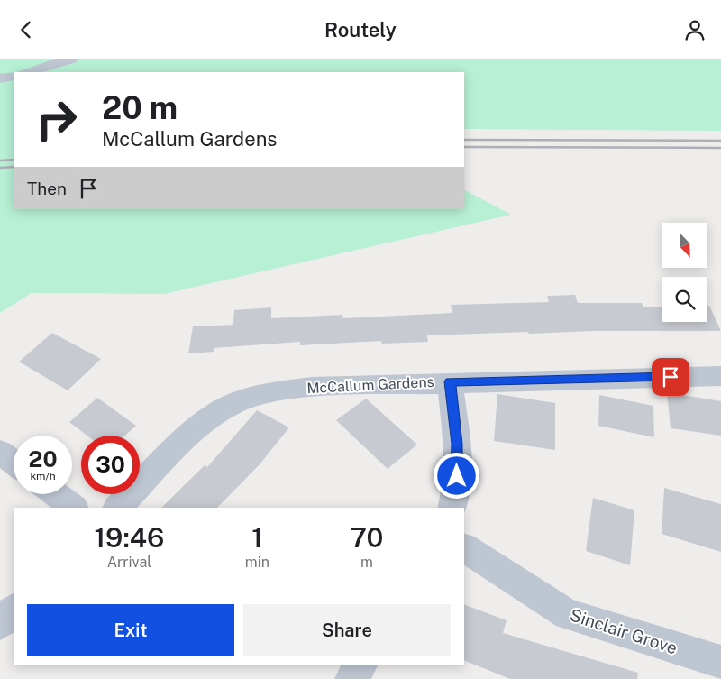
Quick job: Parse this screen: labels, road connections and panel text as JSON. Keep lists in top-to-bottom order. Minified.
{"streets":{"street":["McCallum Gardens","Sinclair Grove"]},"north":"bottom right","page":{"header":"Routely","turn":["20 m","McCallum Gardens"],"then":"Then","speed":"20 km/h","limit":"30","eta":["19:46","Arrival","1","min","70","m"],"buttons":["Exit","Share"]}}
